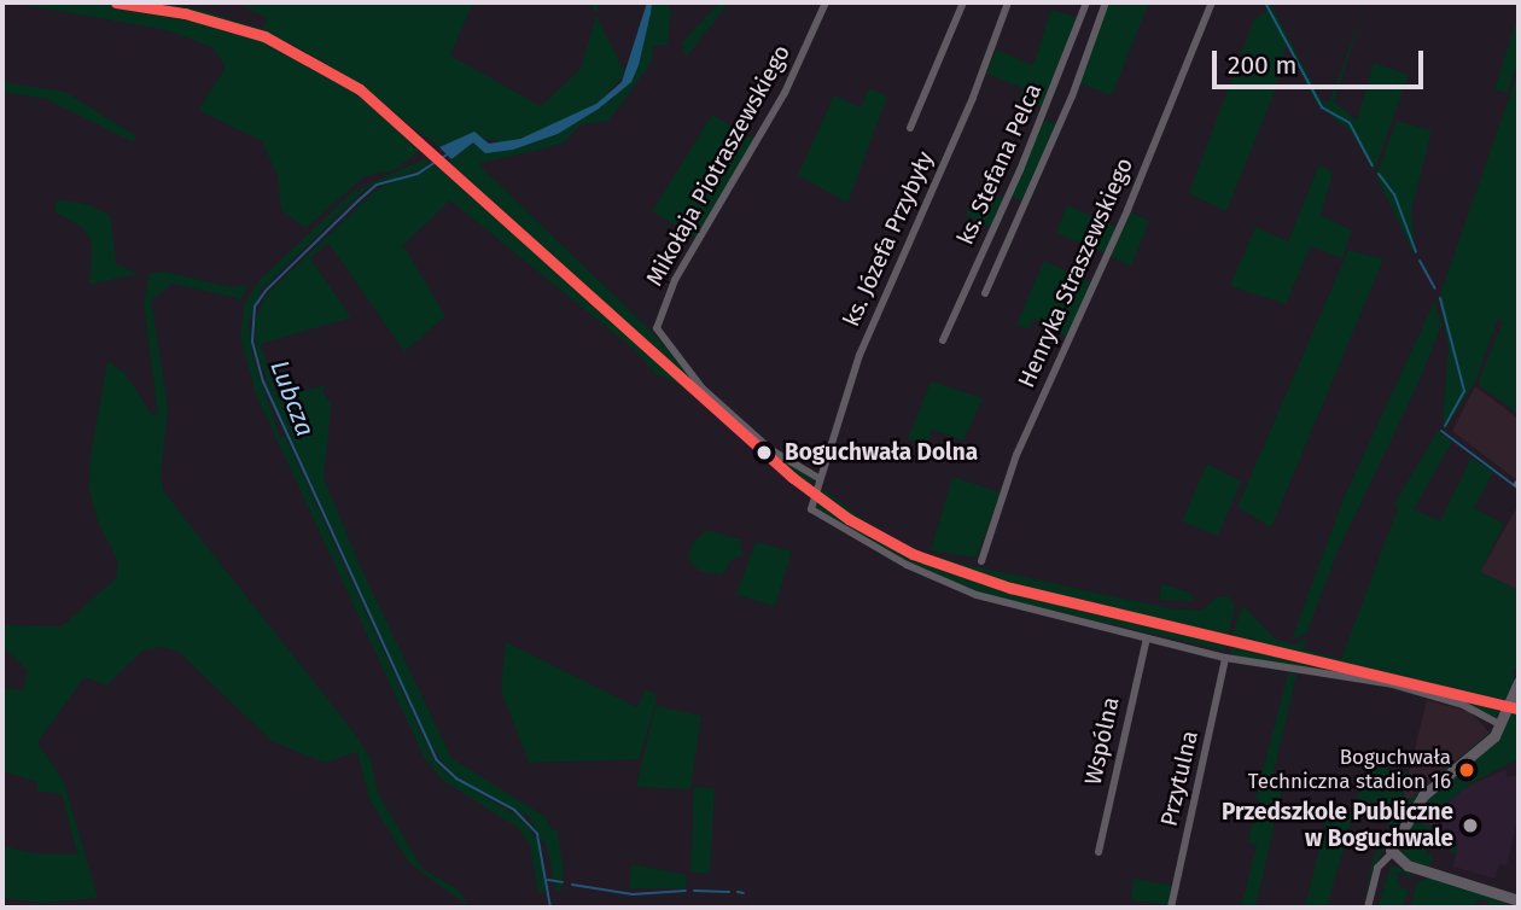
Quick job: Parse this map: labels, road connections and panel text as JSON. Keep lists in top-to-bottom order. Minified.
{"streets":{"street":["ks. Stefana Pelca","Mikołaja Piotraszewskiego","ks. Józefa Przybyły","Henryka Straszewskiego","Wspólna","Przytulna"]},"crossings":[["Mikołaja Piotraszewskiego","ks. Józefa Przybyły"],["ks. Józefa Przybyły","Wspólna"]],"water":["Lubcza"],"places":["Boguchwała Dolna","Boguchwała Techniczna stadion 16","Przedszkole Publiczne w Boguchwale"],"scale_bar":"200 m"}
